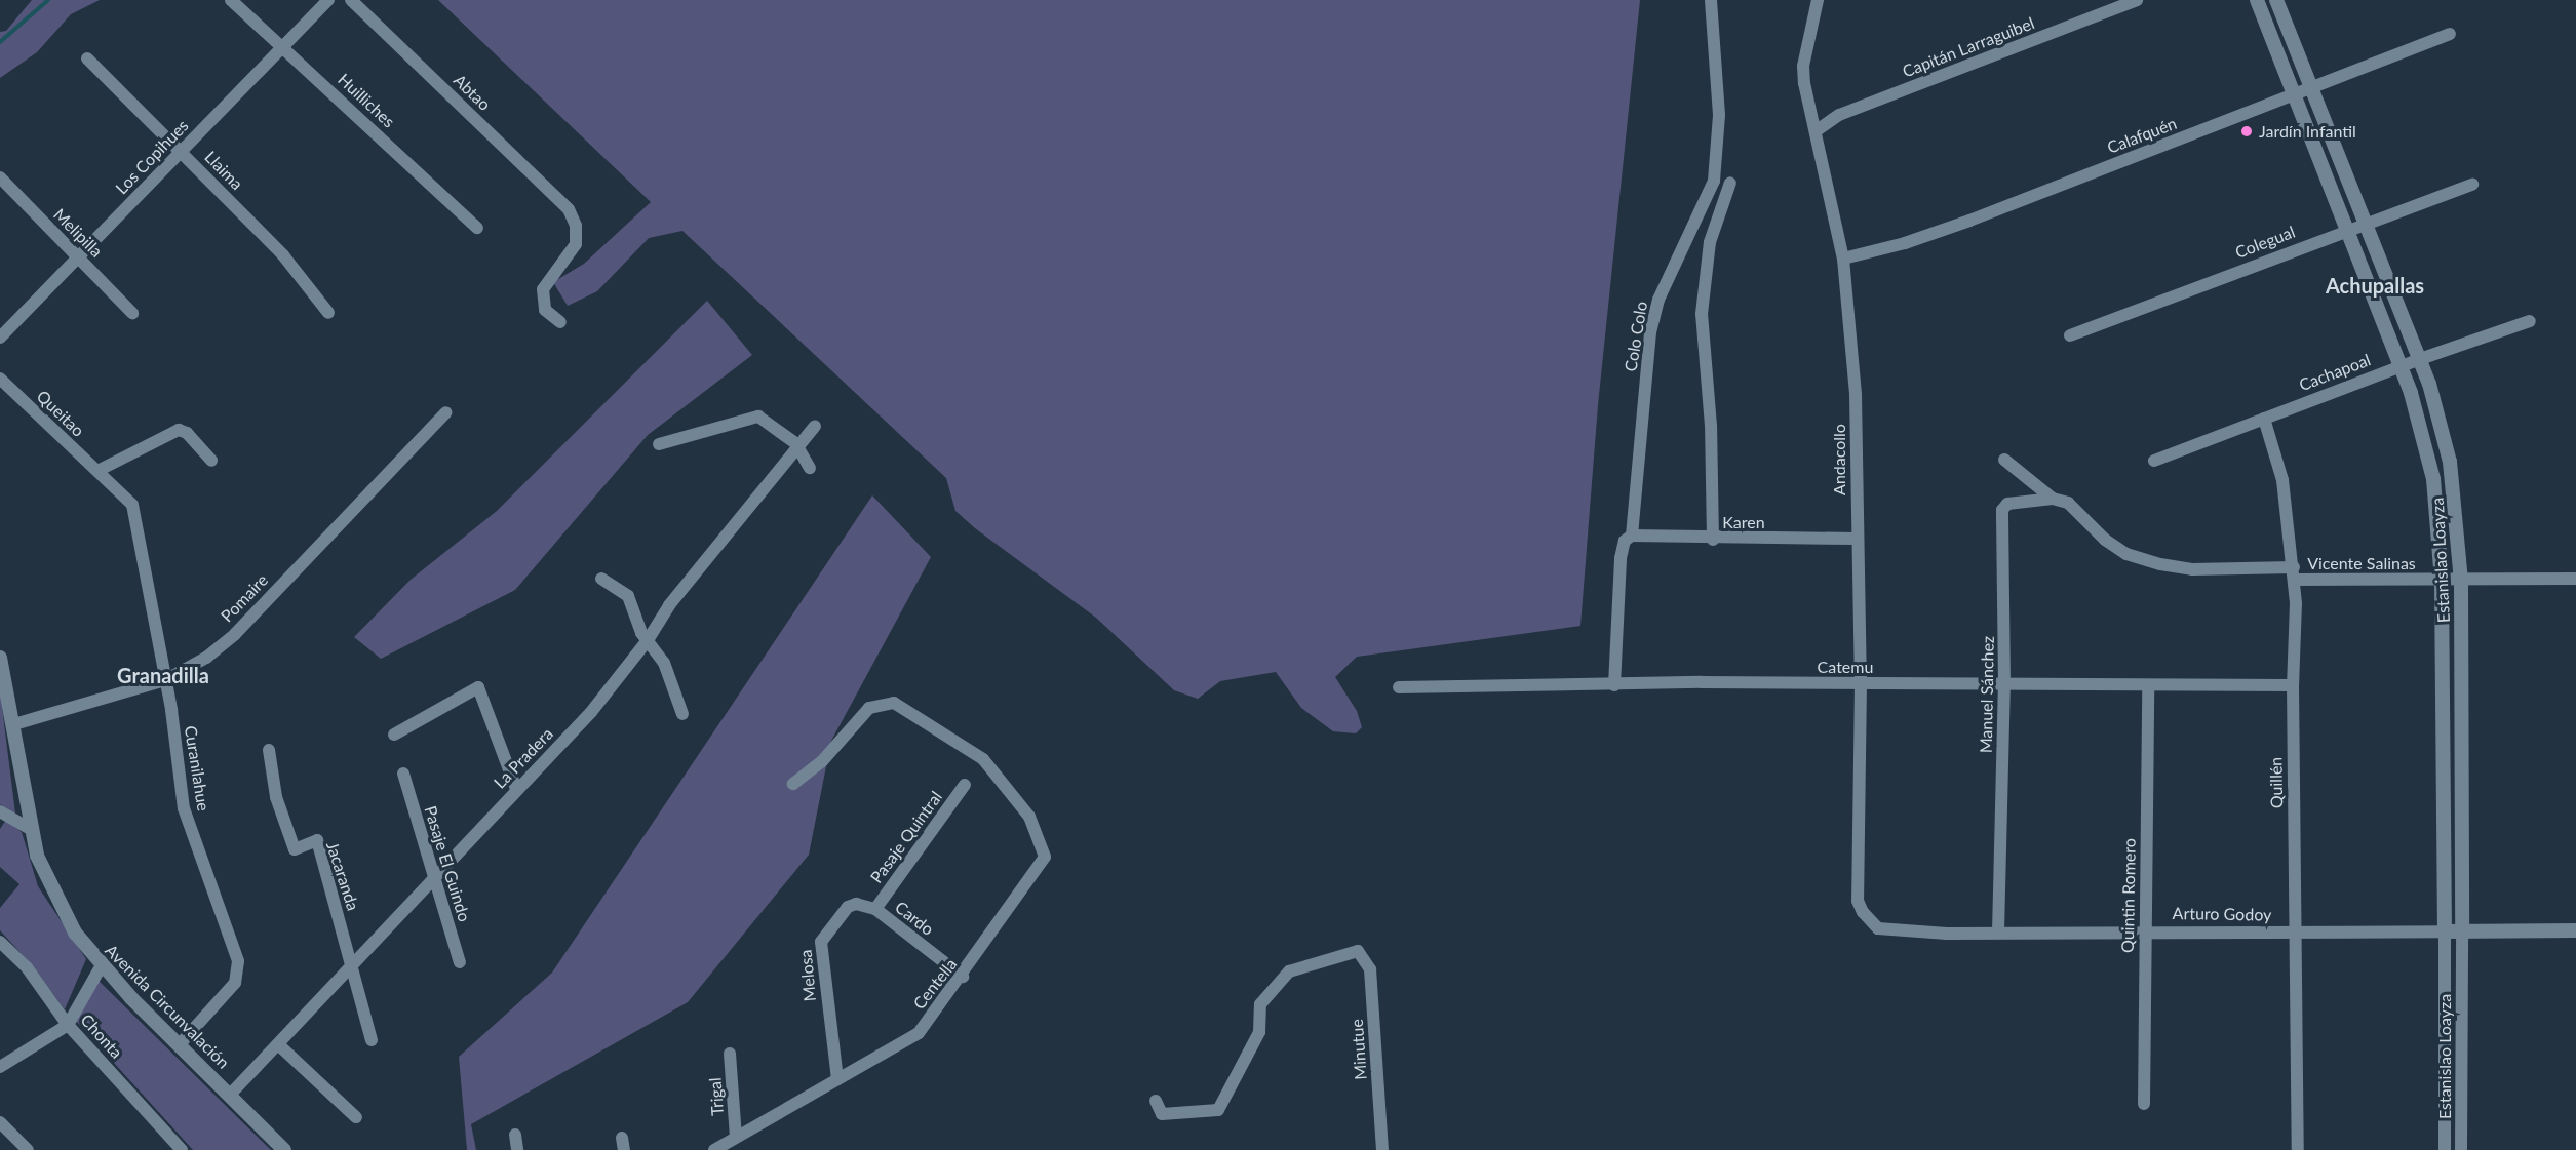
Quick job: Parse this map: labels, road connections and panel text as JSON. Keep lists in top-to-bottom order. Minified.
{"streets":{"street":["Capitán Larraguibel","Abtao","Huilliches","Calafquén","Los Copihues","Llaima","Melipilla","Colegual","Colo Colo","Cachapoal","Queitao","Andacollo","Karen","Estanislao Loayza","Vicente Salinas","Pomaire","Catemu","Manuel Sánchez","La Pradera","Curanilahue","Quillén","Pasaje Quintral","Pasaje El Guindo","Jacaranda","Quintin Romero","Arturo Godoy","Cardo","Melosa","Centella","Avenida Circunvalación","Chonta","Minutue","Trigal"]},"crossings":[["Capitán Larraguibel","Andacollo"],["Huilliches","Los Copihues"],["Calafquén","Andacollo"],["Calafquén","Estanislao Loayza"],["Los Copihues","Llaima"],["Los Copihues","Melipilla"],["Colegual","Estanislao Loayza"],["Colo Colo","Karen"],["Colo Colo","Catemu"],["Cachapoal","Estanislao Loayza"],["Cachapoal","Quillén"],["Queitao","Curanilahue"],["Andacollo","Karen"],["Andacollo","Catemu"],["Andacollo","Arturo Godoy"],["Estanislao Loayza","Vicente Salinas"],["Estanislao Loayza","Arturo Godoy"],["Vicente Salinas","Manuel Sánchez"],["Vicente Salinas","Quillén"],["Pomaire","Curanilahue"],["Pomaire","Avenida Circunvalación"],["Catemu","Manuel Sánchez"],["Catemu","Quillén"],["Catemu","Quintin Romero"],["Manuel Sánchez","Arturo Godoy"],["La Pradera","Pasaje El Guindo"],["La Pradera","Jacaranda"],["La Pradera","Avenida Circunvalación"],["Curanilahue","Avenida Circunvalación"],["Quillén","Arturo Godoy"],["Pasaje Quintral","Cardo"],["Pasaje Quintral","Melosa"],["Quintin Romero","Arturo Godoy"],["Cardo","Melosa"],["Cardo","Centella"],["Melosa","Centella"],["Centella","Trigal"]],"districts":["Achupallas","Granadilla"],"places":["Jardín Infantil"]}
